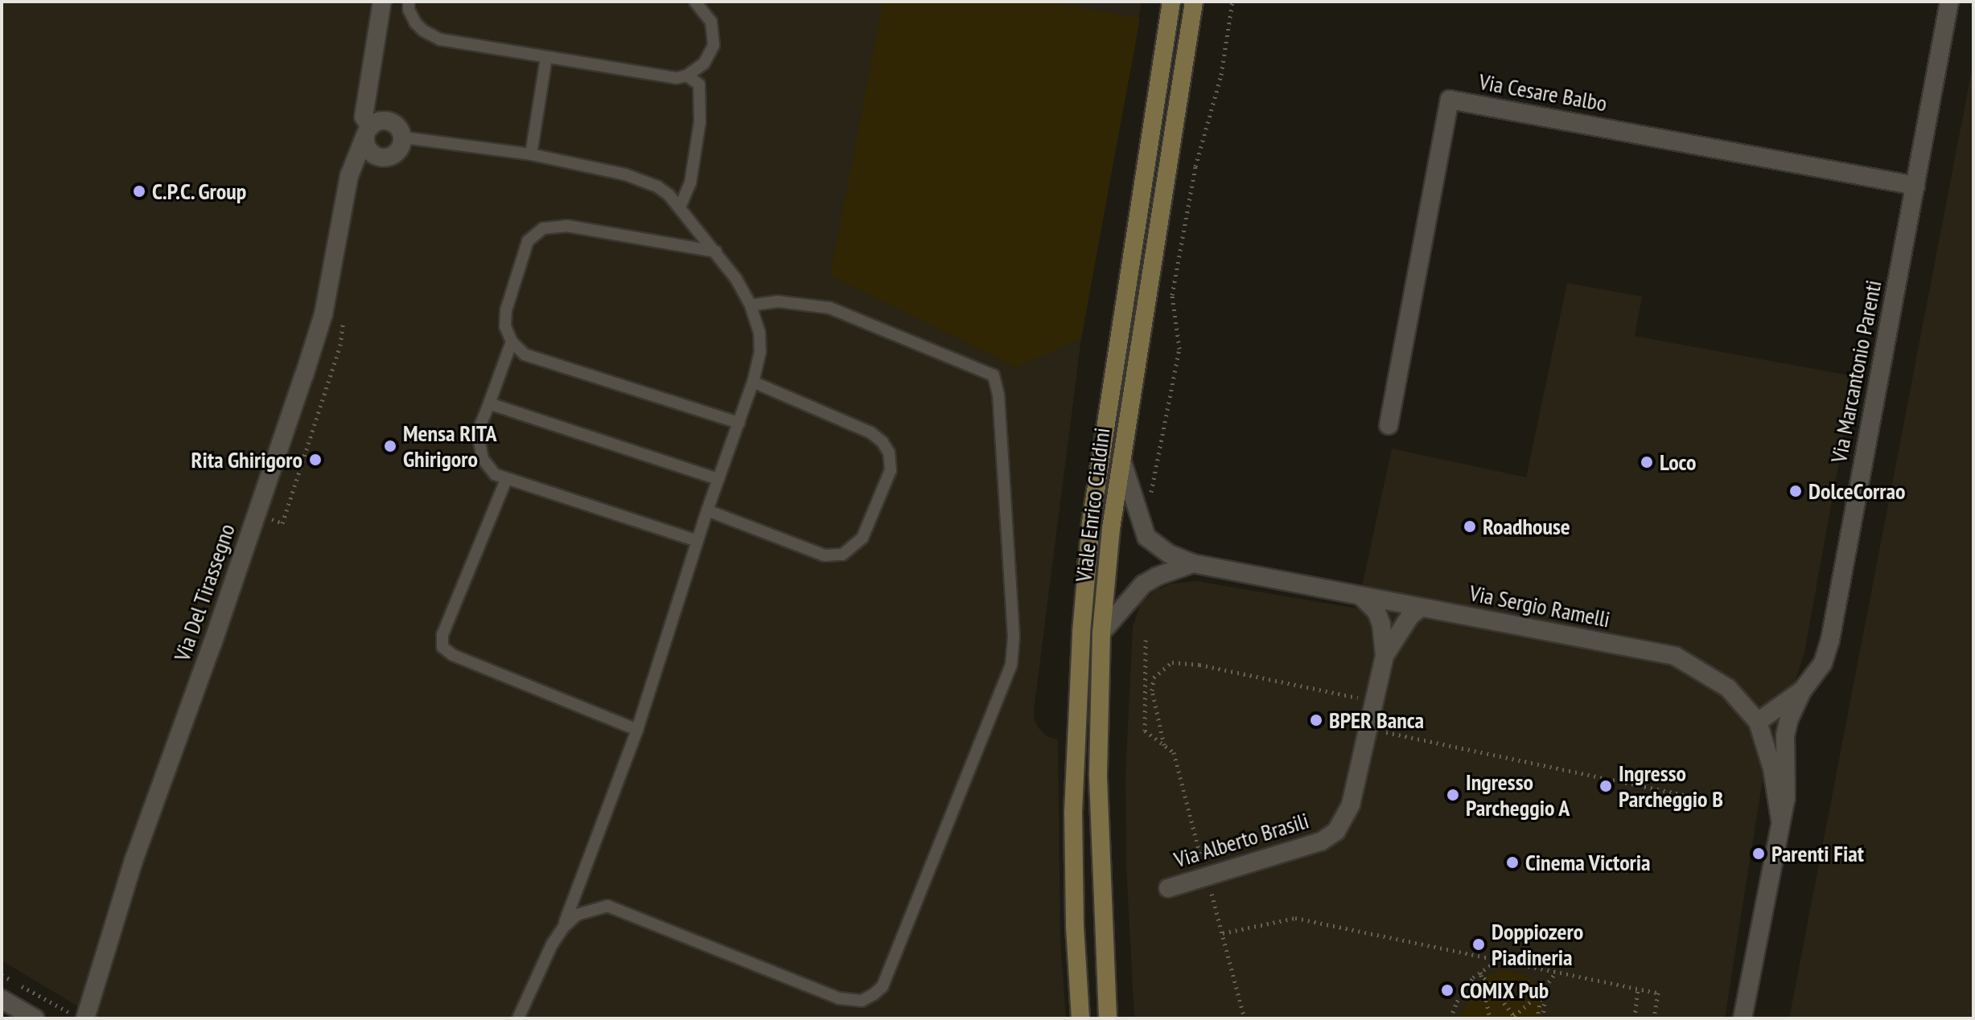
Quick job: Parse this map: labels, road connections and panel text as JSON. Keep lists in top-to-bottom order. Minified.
{"streets":{"main road":["Viale Enrico Cialdini"],"street":["Via Cesare Balbo","Via Marcantonio Parenti","Via Del Tirassegno","Via Sergio Ramelli","Via Alberto Brasili"]},"crossings":[["Via Cesare Balbo","Via Marcantonio Parenti"],["Via Marcantonio Parenti","Via Sergio Ramelli"],["Viale Enrico Cialdini","Via Sergio Ramelli"],["Via Sergio Ramelli","Via Alberto Brasili"]],"places":["C.P.C. Group","Mensa RITA Ghirigoro","Rita Ghirigoro","Loco","DolceCorrao","Roadhouse","BPER Banca","Ingresso Parcheggio B","Ingresso Parcheggio A","Parenti Fiat","Cinema Victoria","Doppiozero Piadineria","COMIX Pub"]}
